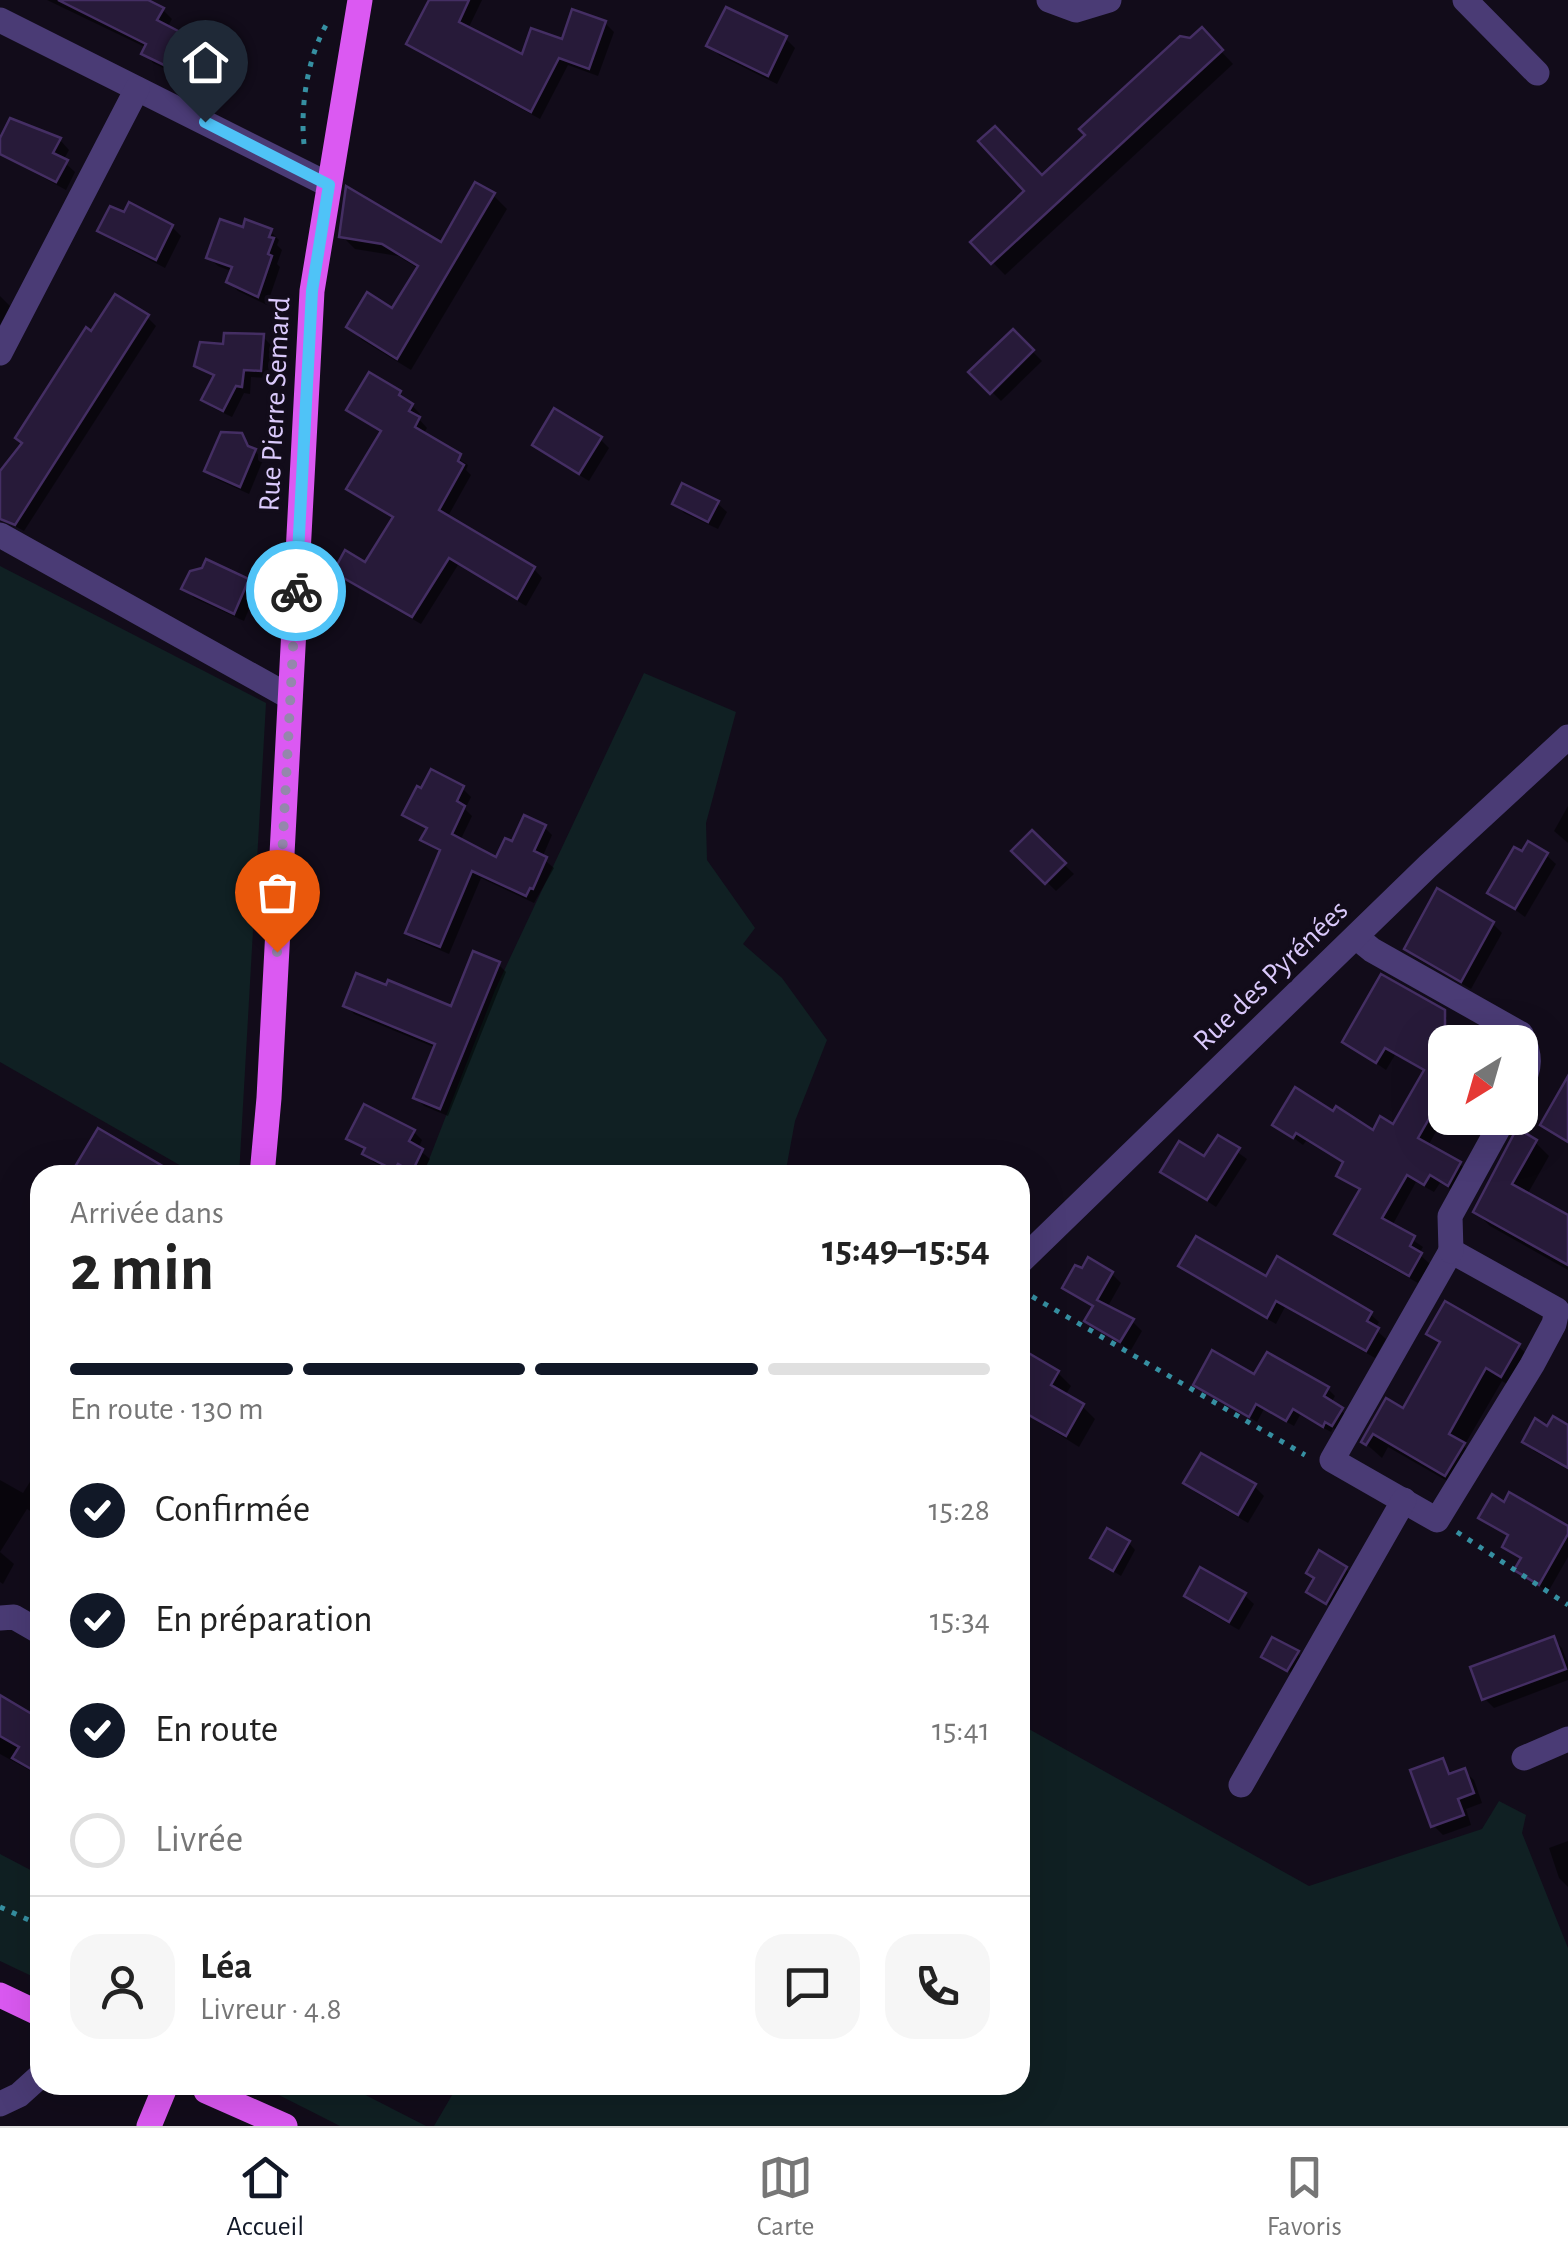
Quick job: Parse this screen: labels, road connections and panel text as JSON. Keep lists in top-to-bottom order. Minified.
{"streets":{"main road":["Rue Pierre Semard"],"street":["Rue des Pyrénées"]},"north":"bottom left","page":{"heading":["2 min","Arrivée dans","15:49–15:54"],"panel":["Léa","Livreur · 4.8"],"bar":"En route · 130 m","list":[["Confirmée","15:28"],["En préparation","15:34"],["En route","15:41"],"Livrée"],"tabs":["Accueil","Carte","Favoris"]}}
